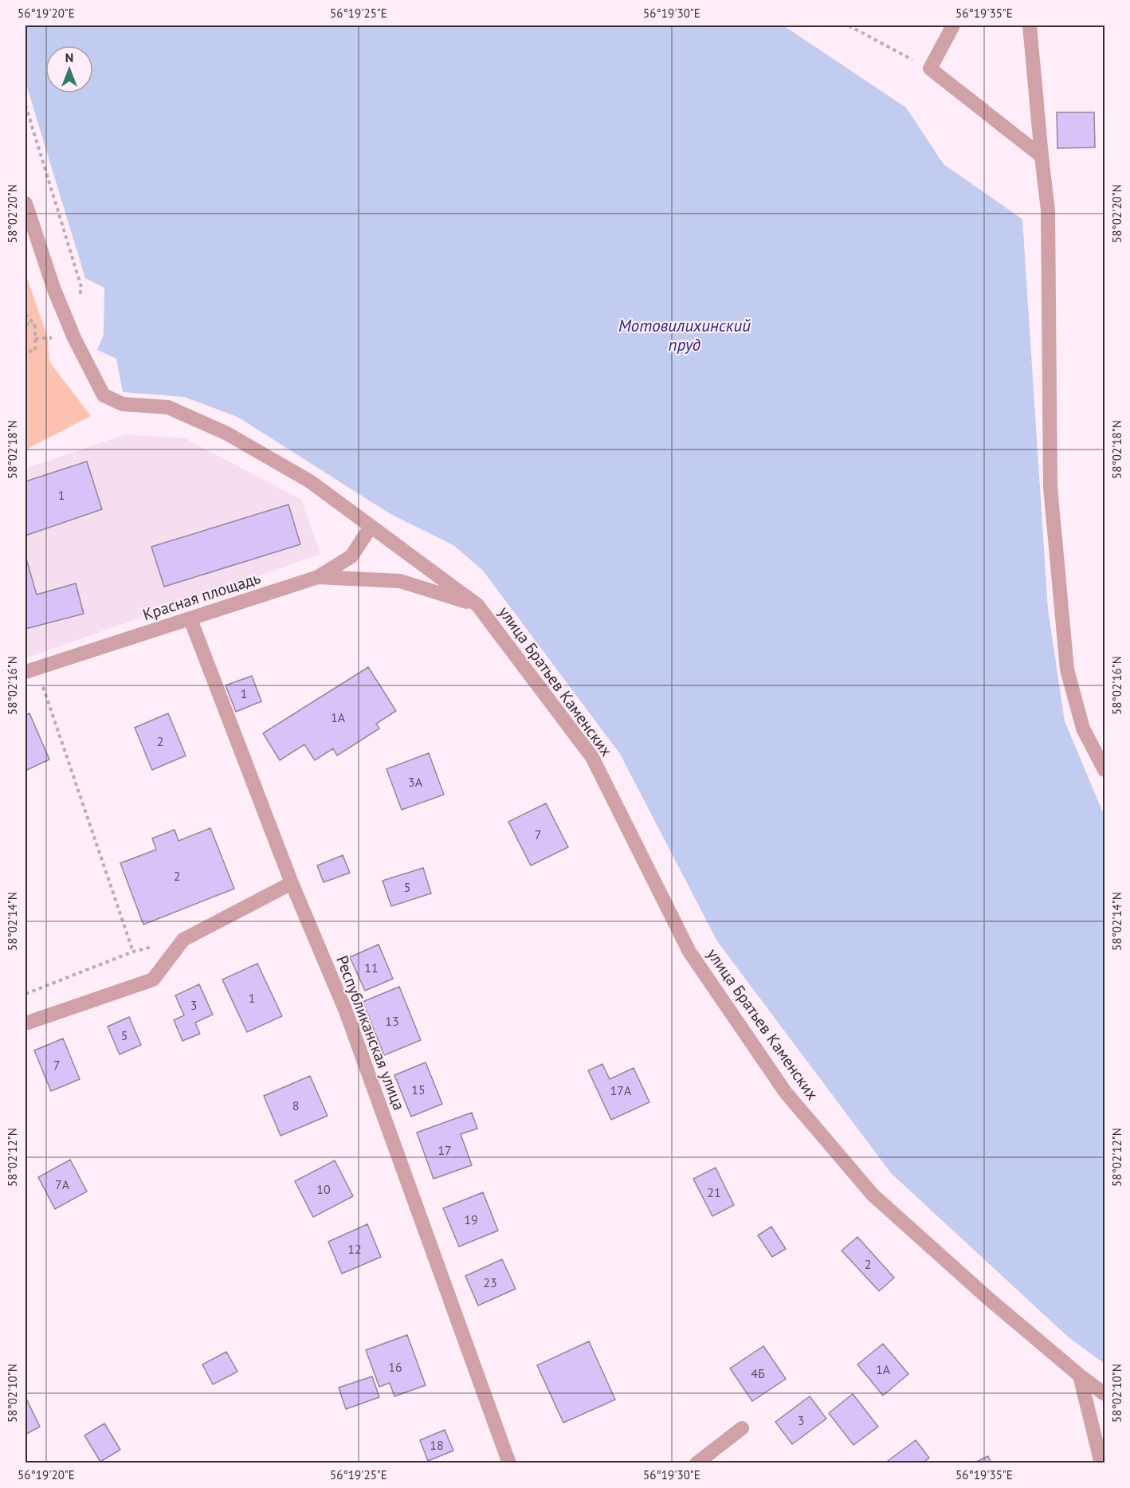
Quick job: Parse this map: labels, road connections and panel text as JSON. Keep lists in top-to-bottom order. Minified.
{"streets":{"street":["Красная площадь","улица Братьев Каменских","Республиканская улица"]},"crossings":[["Красная площадь","улица Братьев Каменских"],["Красная площадь","Республиканская улица"]],"water":["Мотовилихинский пруд"],"house_numbers":["1","1","1А","2","3А","7","2","5","11","1","3","13","5","7","15","17А","8","17","7А","10","21","19","12","2","23","16","1А","4Б","3","18"],"north":"top","coordinates":["56°19'20\"E","56°19'25\"E","56°19'30\"E","56°19'35\"E","58°02'20\"N","58°02'18\"N","58°02'16\"N","58°02'14\"N","58°02'12\"N","58°02'10\"N"]}
